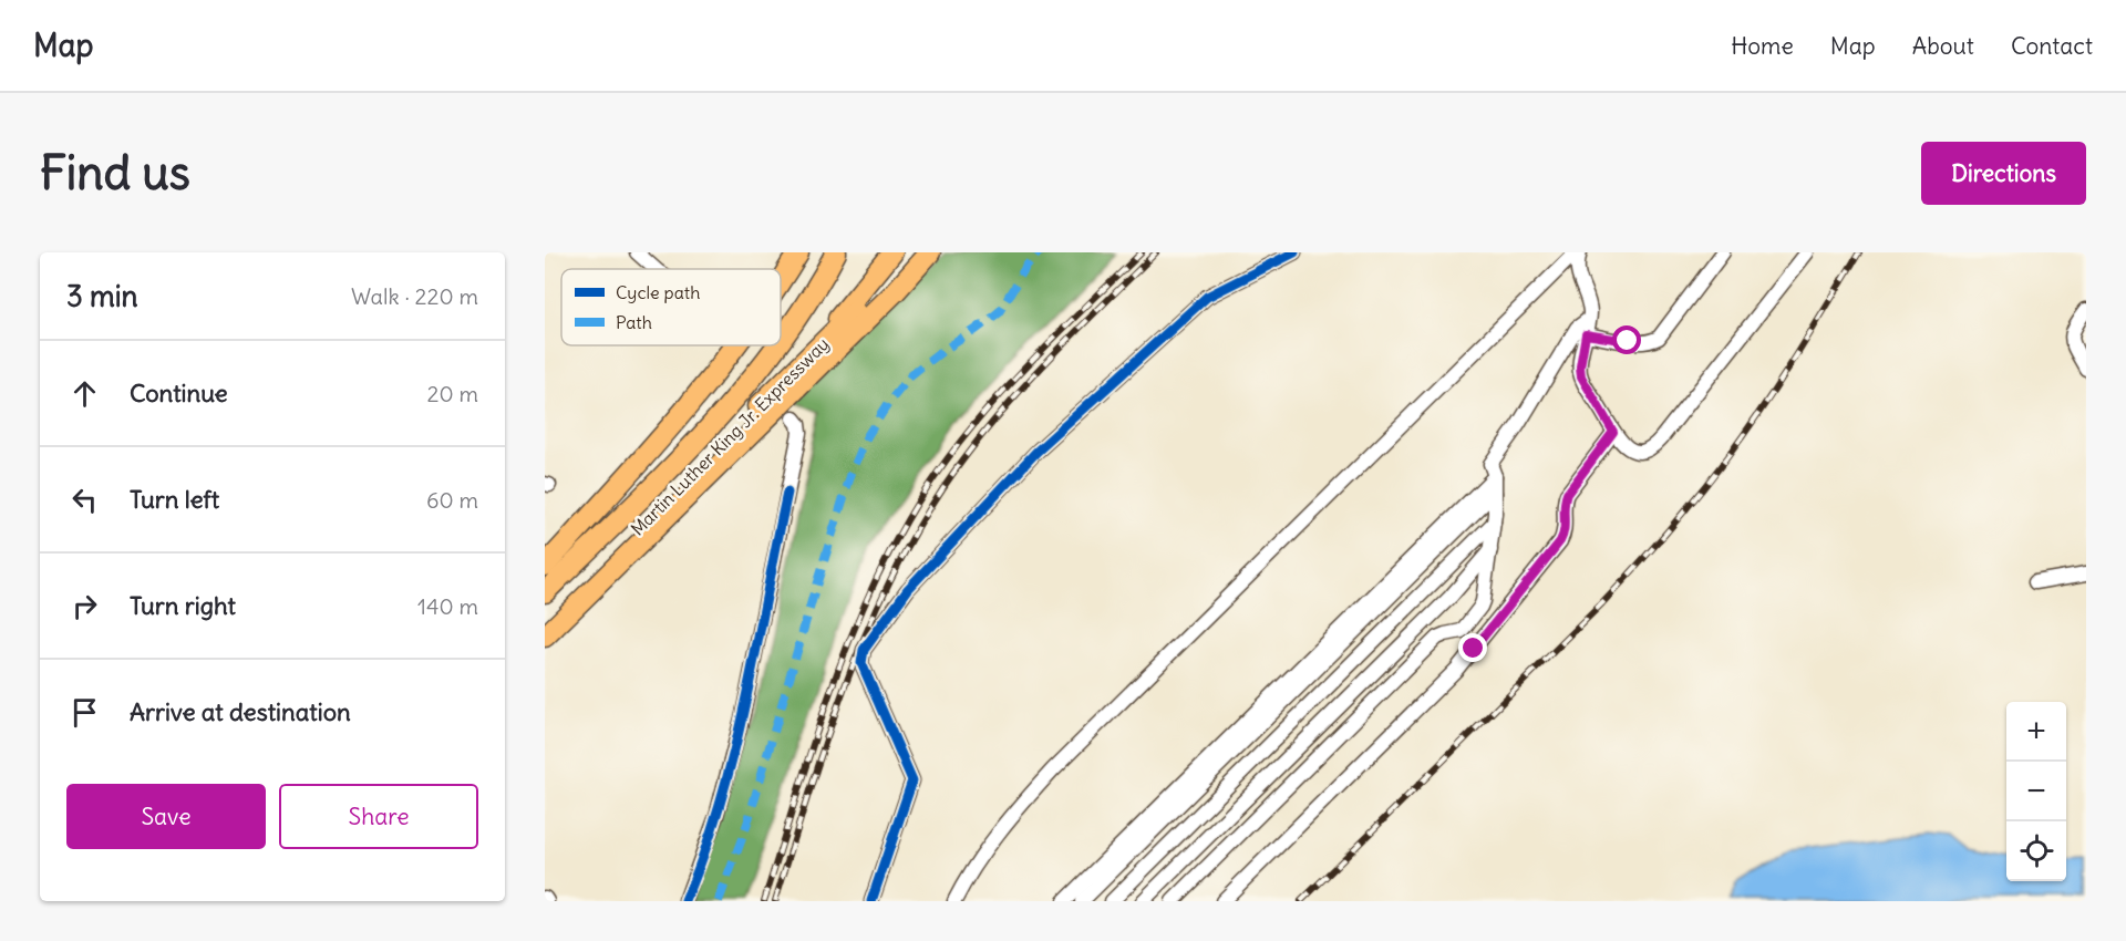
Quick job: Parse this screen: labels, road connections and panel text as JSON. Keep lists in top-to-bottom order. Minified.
{"streets":{"highway":["Martin Luther King Jr. Expressway"]},"legend":["Cycle path","Path"],"page":{"header":"Map","nav":["Home","Map","About","Contact"],"buttons":["Directions",["Save","Share"]],"title":"Find us","heading":["3 min","Walk · 220 m"],"list":[["Continue","20 m"],["Turn left","60 m"],["Turn right","140 m"],"Arrive at destination"],"map_buttons":["+","−"]}}
